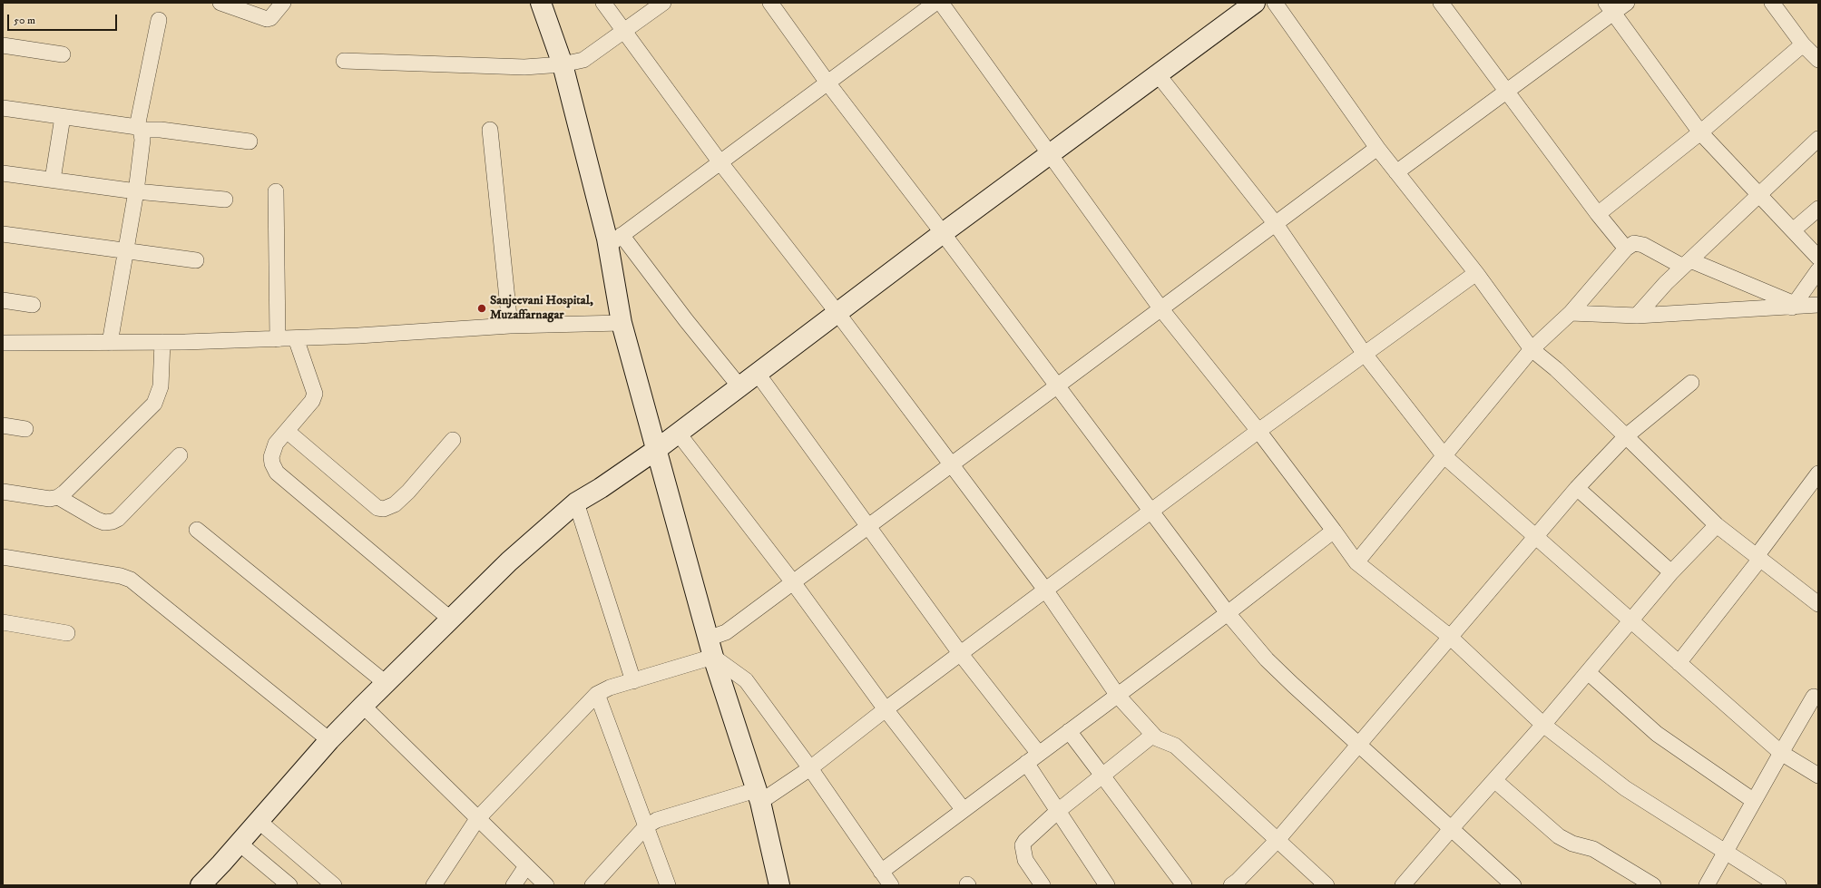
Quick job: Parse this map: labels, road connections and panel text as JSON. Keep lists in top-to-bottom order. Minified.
{"places":["Sanjeevani Hospital, Muzaffarnagar"],"scale_bar":"50 m"}
